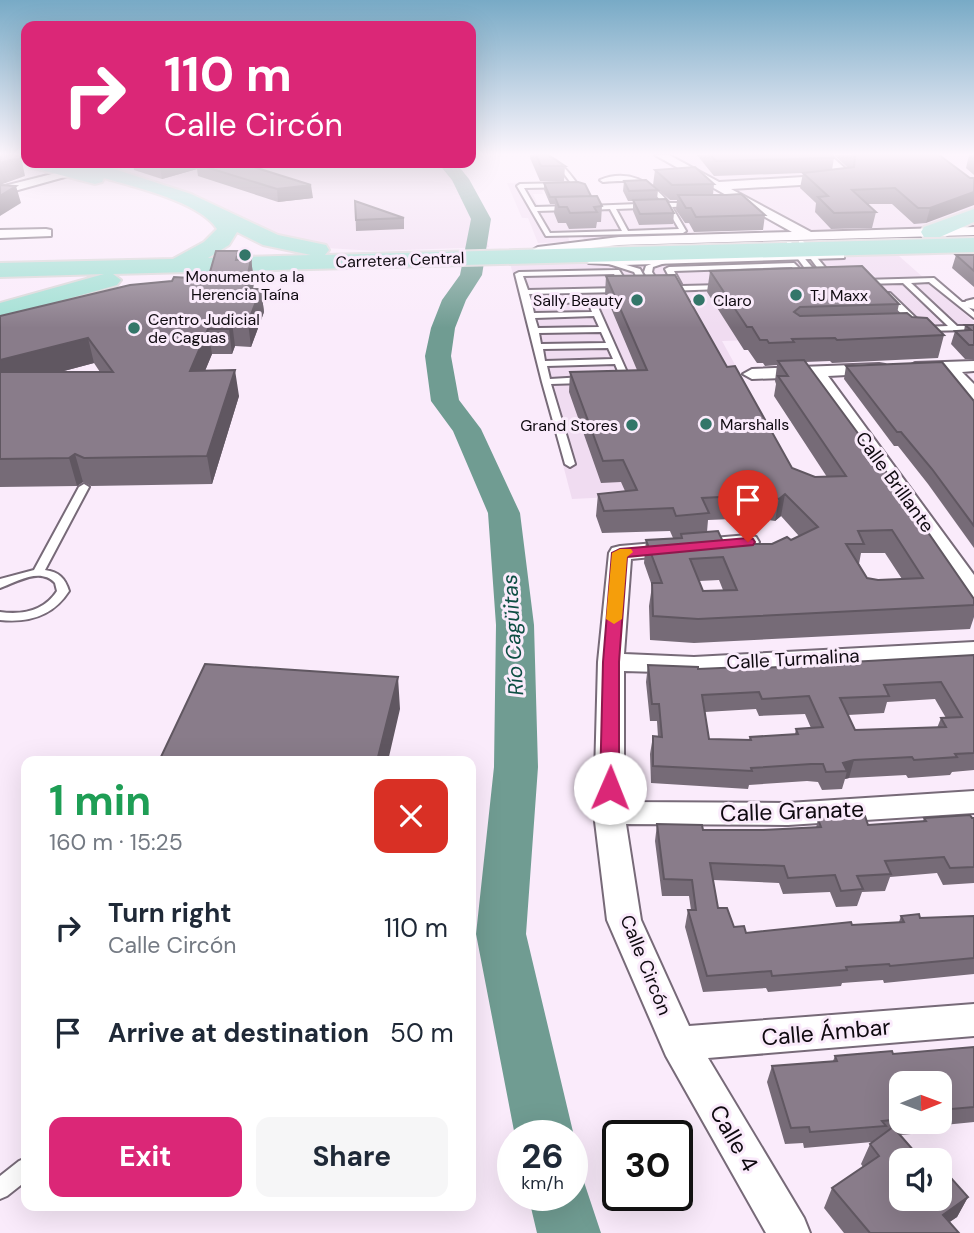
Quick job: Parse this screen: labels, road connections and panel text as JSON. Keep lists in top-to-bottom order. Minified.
{"streets":{"main road":["Carretera Central"],"street":["Calle Brillante","Calle Turmalina","Calle Granate","Calle Circón","Calle Ámbar","Calle 4"]},"crossings":[["Calle Turmalina","Calle Circón"],["Calle Granate","Calle Circón"],["Calle Circón","Calle Ámbar"],["Calle Circón","Calle 4"],["Calle Ámbar","Calle 4"]],"water":["Río Cagüitas"],"places":["Monumento a la Herencia Taína","TJ Maxx","Sally Beauty","Claro","Centro Judicial de Caguas","Marshalls","Grand Stores"],"north":"right","page":{"turn":["110 m","Calle Circón"],"heading":["1 min","160 m · 15:25"],"list":[{"name":"Turn right","note":"Calle Circón","value":"110 m"},{"name":"Arrive at destination","value":"50 m"}],"buttons":["Exit","Share"],"speed":"26 km/h","limit":"30"}}
